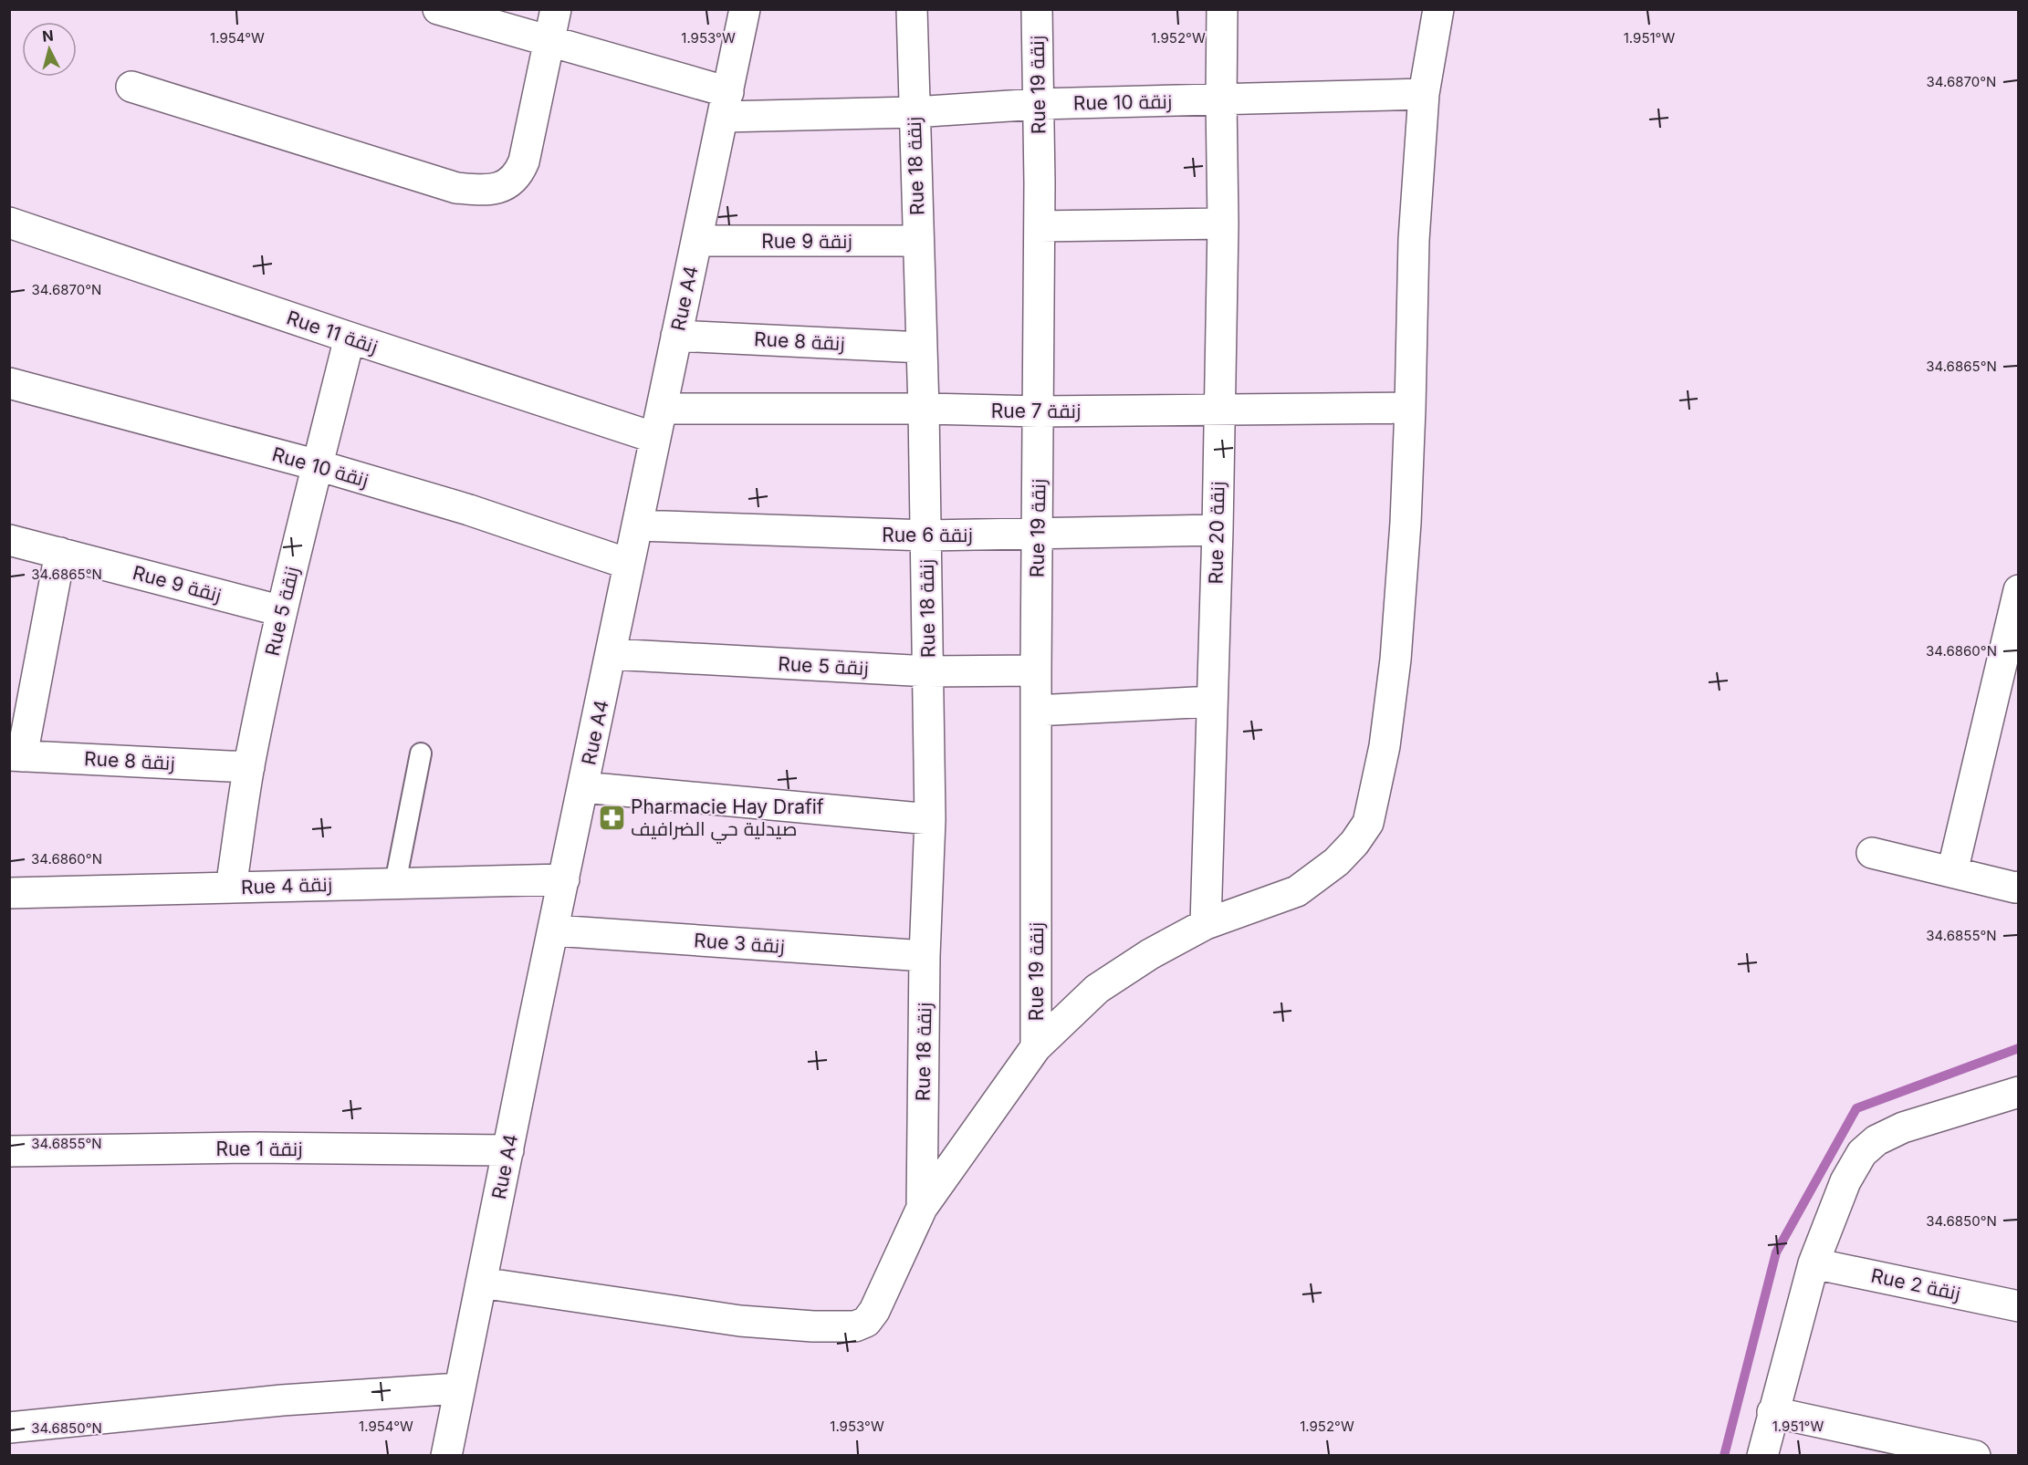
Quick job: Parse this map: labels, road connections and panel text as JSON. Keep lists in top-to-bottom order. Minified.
{"streets":{"street":["Rue 19 زنقة","Rue 10 زنقة","Rue 18 زنقة","Rue 9 زنقة","Rue A4","Rue 11 زنقة","Rue 8 زنقة","Rue 7 زنقة","Rue 20 زنقة","Rue 6 زنقة","Rue 5 زنقة","Rue 4 زنقة","Rue 3 زنقة","Rue 1 زنقة","Rue 2 زنقة"]},"crossings":[["Rue 19 زنقة","Rue 10 زنقة"],["Rue 19 زنقة","Rue 7 زنقة"],["Rue 19 زنقة","Rue 6 زنقة"],["Rue 19 زنقة","Rue 5 زنقة"],["Rue 10 زنقة","Rue 18 زنقة"],["Rue 10 زنقة","Rue A4"],["Rue 10 زنقة","Rue 20 زنقة"],["Rue 10 زنقة","Rue 5 زنقة"],["Rue 18 زنقة","Rue 9 زنقة"],["Rue 18 زنقة","Rue 8 زنقة"],["Rue 18 زنقة","Rue 7 زنقة"],["Rue 18 زنقة","Rue 6 زنقة"],["Rue 18 زنقة","Rue 5 زنقة"],["Rue 18 زنقة","Rue 3 زنقة"],["Rue 9 زنقة","Rue A4"],["Rue 9 زنقة","Rue 5 زنقة"],["Rue A4","Rue 11 زنقة"],["Rue A4","Rue 8 زنقة"],["Rue A4","Rue 7 زنقة"],["Rue A4","Rue 6 زنقة"],["Rue A4","Rue 5 زنقة"],["Rue A4","Rue 4 زنقة"],["Rue A4","Rue 3 زنقة"],["Rue A4","Rue 1 زنقة"],["Rue 11 زنقة","Rue 5 زنقة"],["Rue 8 زنقة","Rue 5 زنقة"],["Rue 7 زنقة","Rue 20 زنقة"],["Rue 20 زنقة","Rue 6 زنقة"],["Rue 5 زنقة","Rue 4 زنقة"]],"places":{"pharmacy":["Pharmacie Hay Drafif صيدلية حي الضرافيف"]},"north":"top","coordinates":["1.954°W","1.953°W","1.952°W","1.951°W","34.6870°N","34.6865°N","34.6860°N","34.6855°N","34.6850°N"]}
